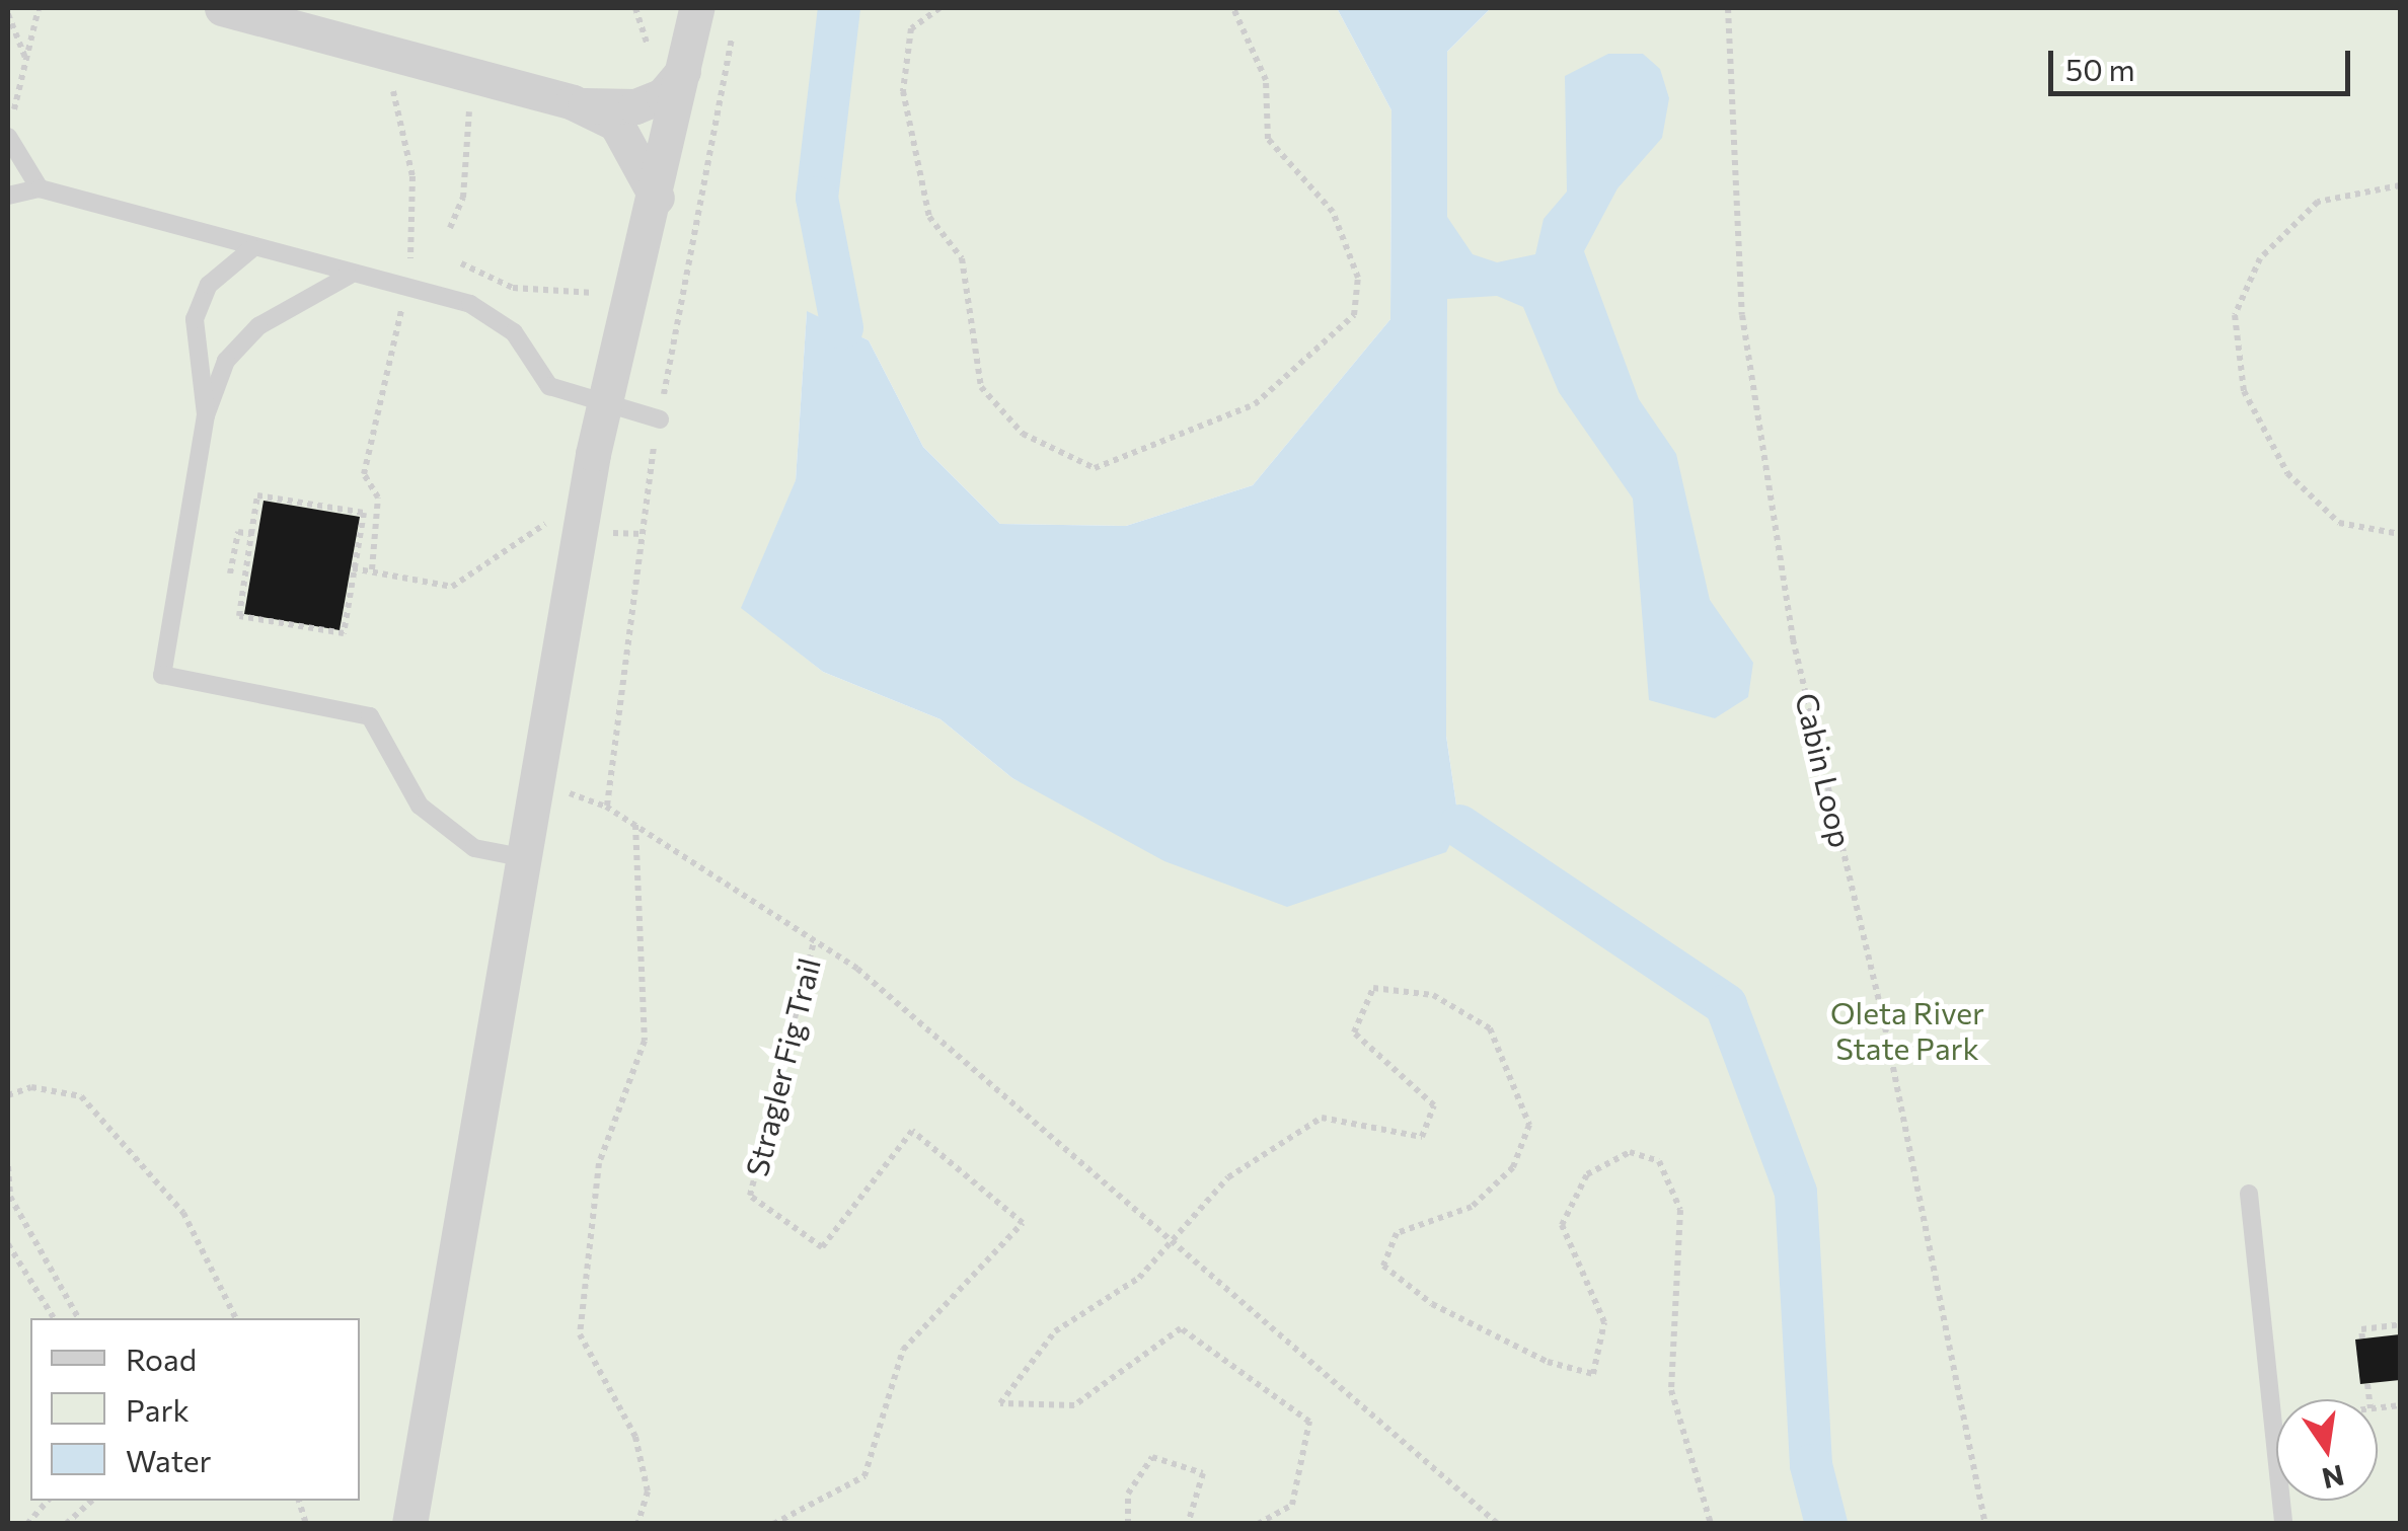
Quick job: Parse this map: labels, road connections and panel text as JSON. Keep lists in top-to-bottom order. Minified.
{"streets":{"path":["Cabin Loop","Stragler Fig Trail"]},"parks":["Oleta River State Park"],"legend":["Road","Park","Water"],"scale_bar":"50 m","north":"bottom"}
